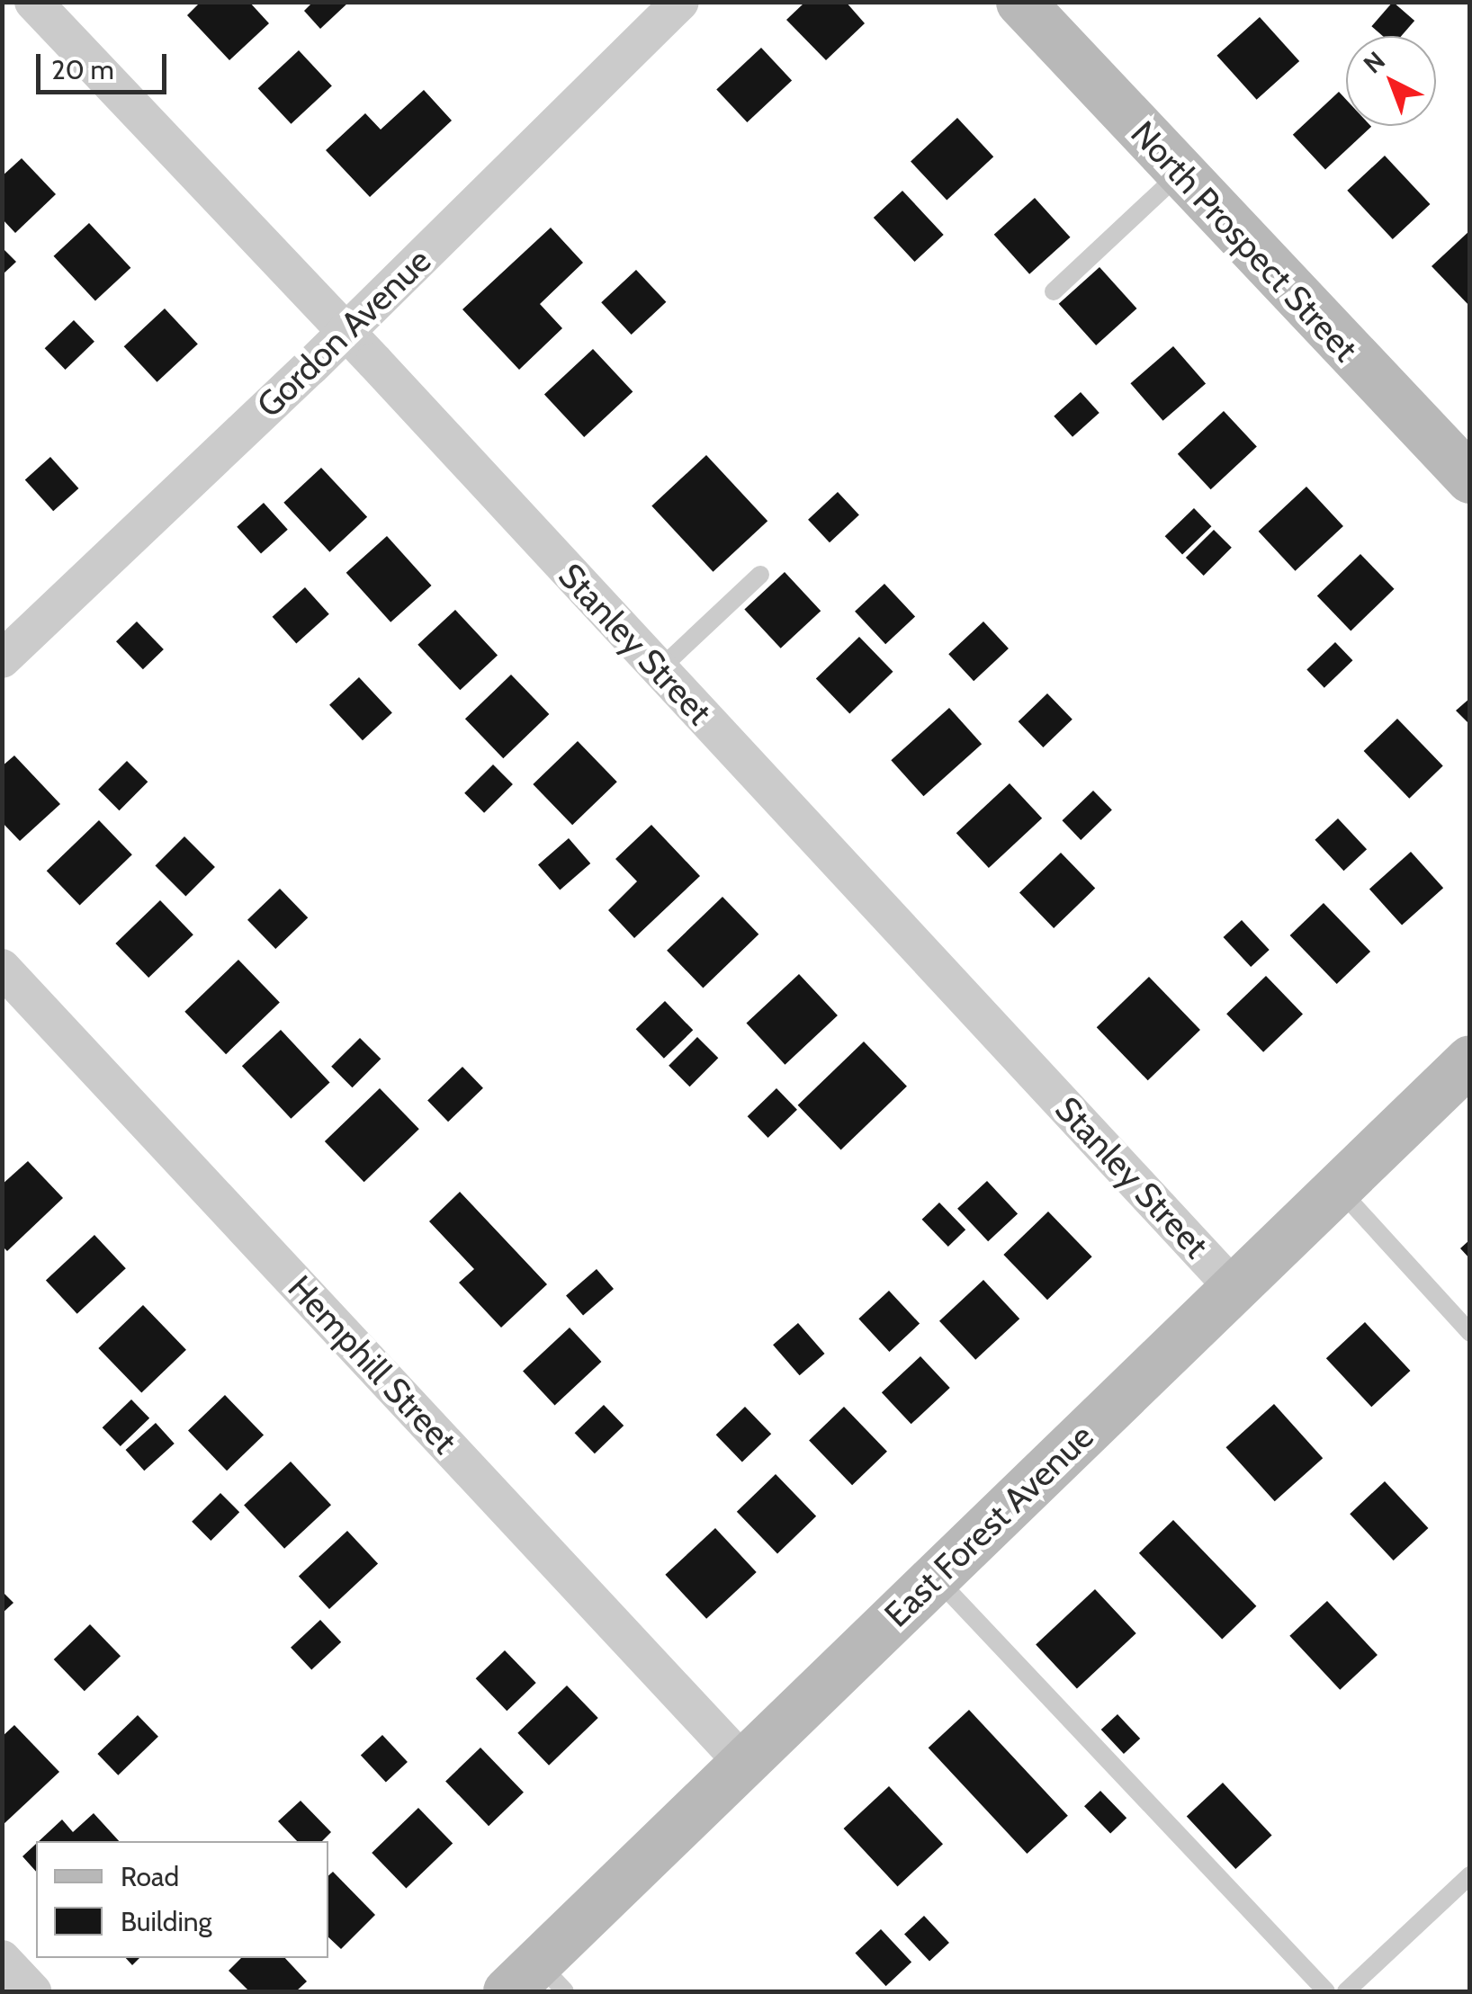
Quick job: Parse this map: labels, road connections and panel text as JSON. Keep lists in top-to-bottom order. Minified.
{"streets":{"main road":["North Prospect Street","East Forest Avenue"],"street":["Gordon Avenue","Stanley Street","Hemphill Street"]},"crossings":[["Gordon Avenue","Stanley Street"],["Stanley Street","East Forest Avenue"],["Hemphill Street","East Forest Avenue"]],"legend":["Road","Building"],"scale_bar":"20 m","north":"top left"}
